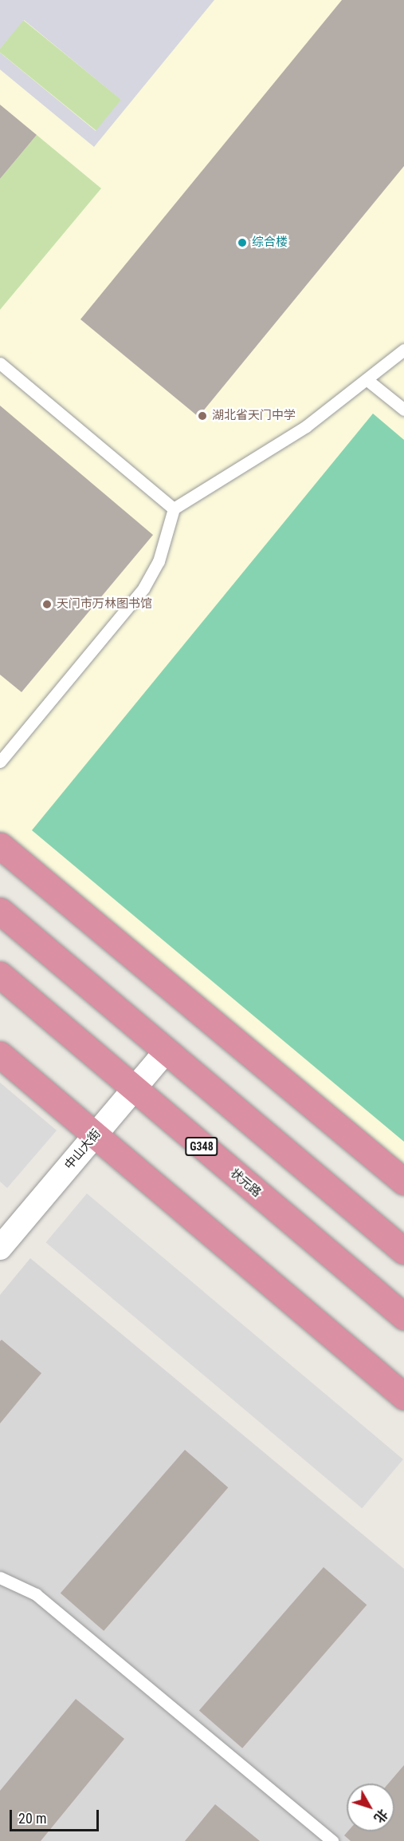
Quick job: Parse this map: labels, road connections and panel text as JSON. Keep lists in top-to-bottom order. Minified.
{"streets":{"highway":["G348","状元路"],"street":["中山大街"]},"crossings":[["中山大街","状元路"]],"places":["综合楼","湖北省天门中学","天门市万林图书馆"],"scale_bar":"20 m","north":"bottom right"}
